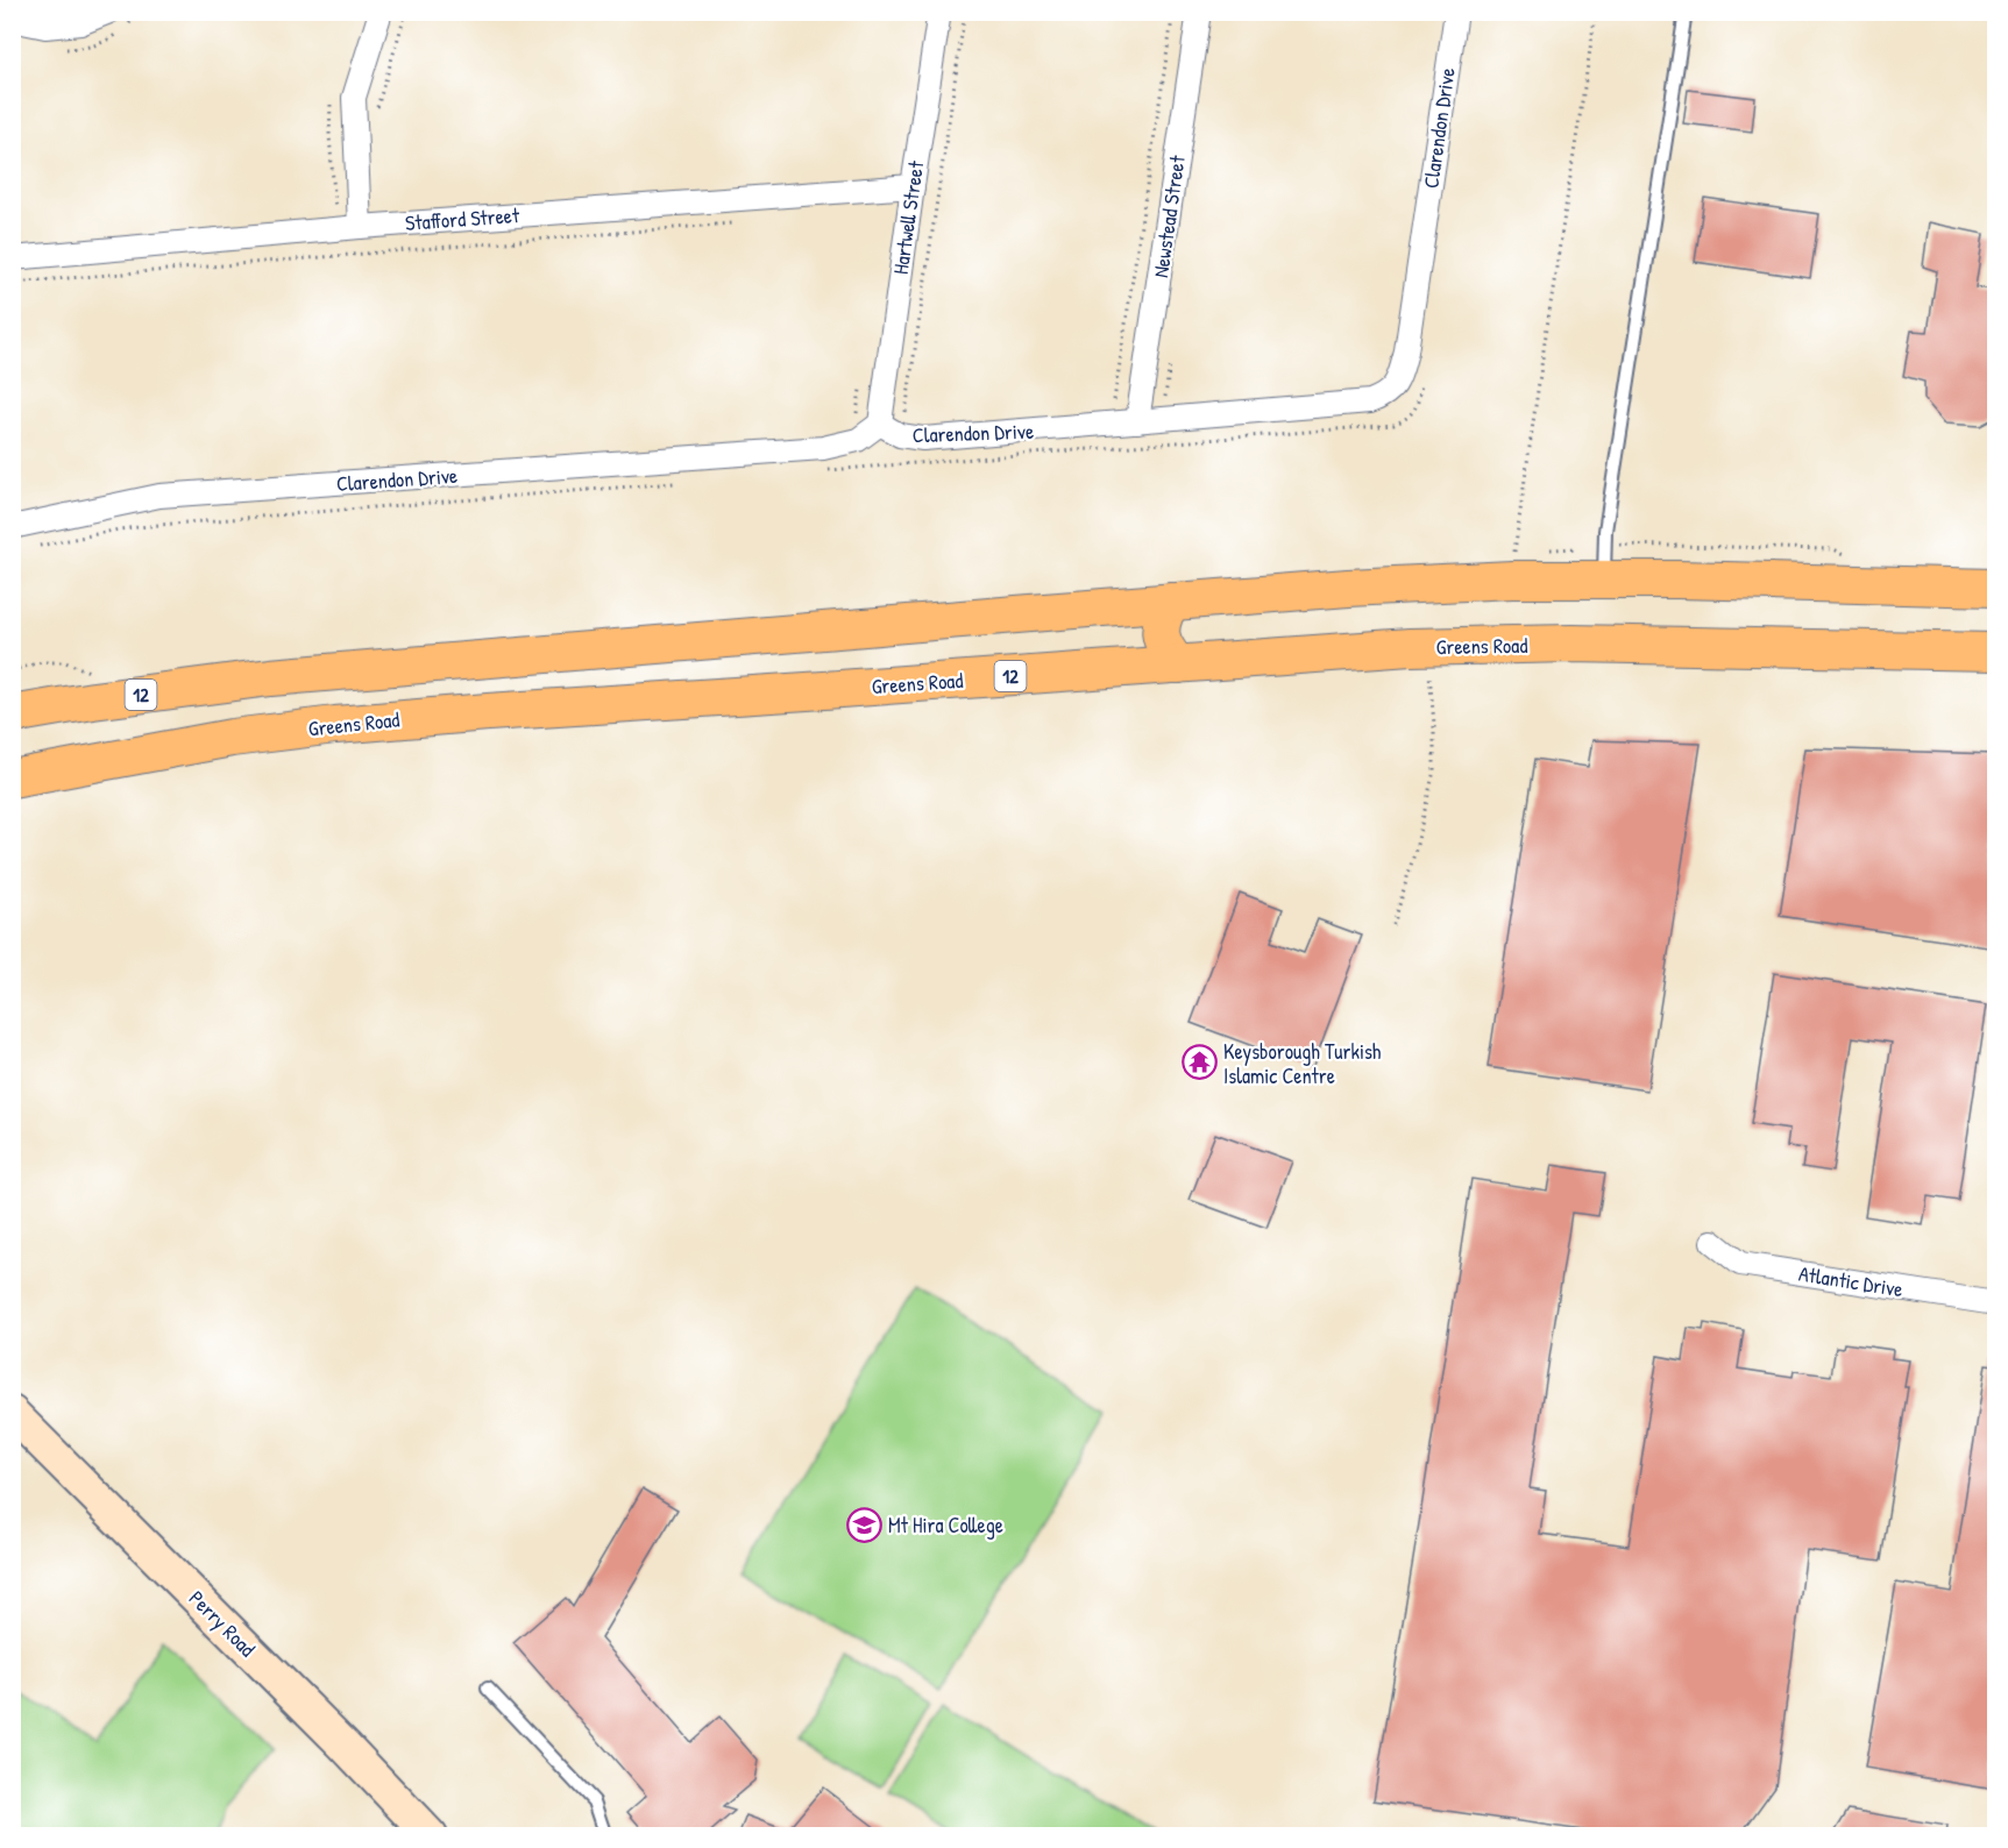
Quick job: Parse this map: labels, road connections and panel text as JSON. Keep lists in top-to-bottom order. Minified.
{"streets":{"main road":["Greens Road","12","Perry Road"],"street":["Clarendon Drive","Newstead Street","Hartwell Street","Stafford Street","Atlantic Drive"]},"crossings":[["Clarendon Drive","Newstead Street"],["Clarendon Drive","Hartwell Street"],["Hartwell Street","Stafford Street"]],"places":{"temple":["Keysborough Turkish Islamic Centre"],"school or university":["Mt Hira College"]}}
